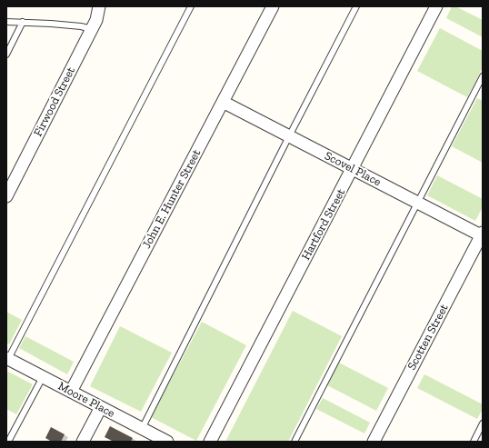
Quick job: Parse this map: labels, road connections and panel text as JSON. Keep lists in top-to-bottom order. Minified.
{"streets":{"street":["Firwood Street","Scovel Place","John E. Hunter Street","Hartford Street","Scotten Street","Moore Place"]},"crossings":[["Scovel Place","John E. Hunter Street"],["Scovel Place","Hartford Street"],["Scovel Place","Scotten Street"],["John E. Hunter Street","Moore Place"]]}
